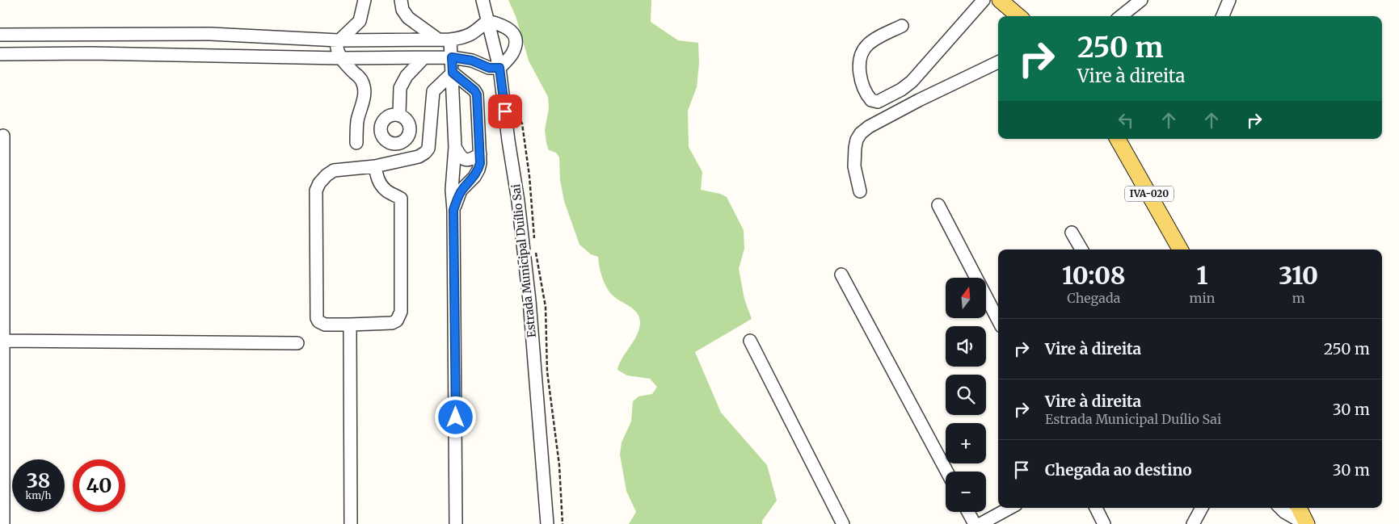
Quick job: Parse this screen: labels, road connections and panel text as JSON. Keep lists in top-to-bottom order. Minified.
{"streets":{"main road":["IVA-020"],"street":["Estrada Municipal Duílio Sai"]},"north":"top","page":{"turn":["250 m","Vire à direita"],"eta":["10:08","Chegada","1","min","310","m"],"map_buttons":["+","−"],"list":[{"name":"Vire à direita","value":"250 m"},{"name":"Vire à direita","note":"Estrada Municipal Duílio Sai","value":"30 m"},{"name":"Chegada ao destino","value":"30 m"}],"speed":"38 km/h","limit":"40"}}
